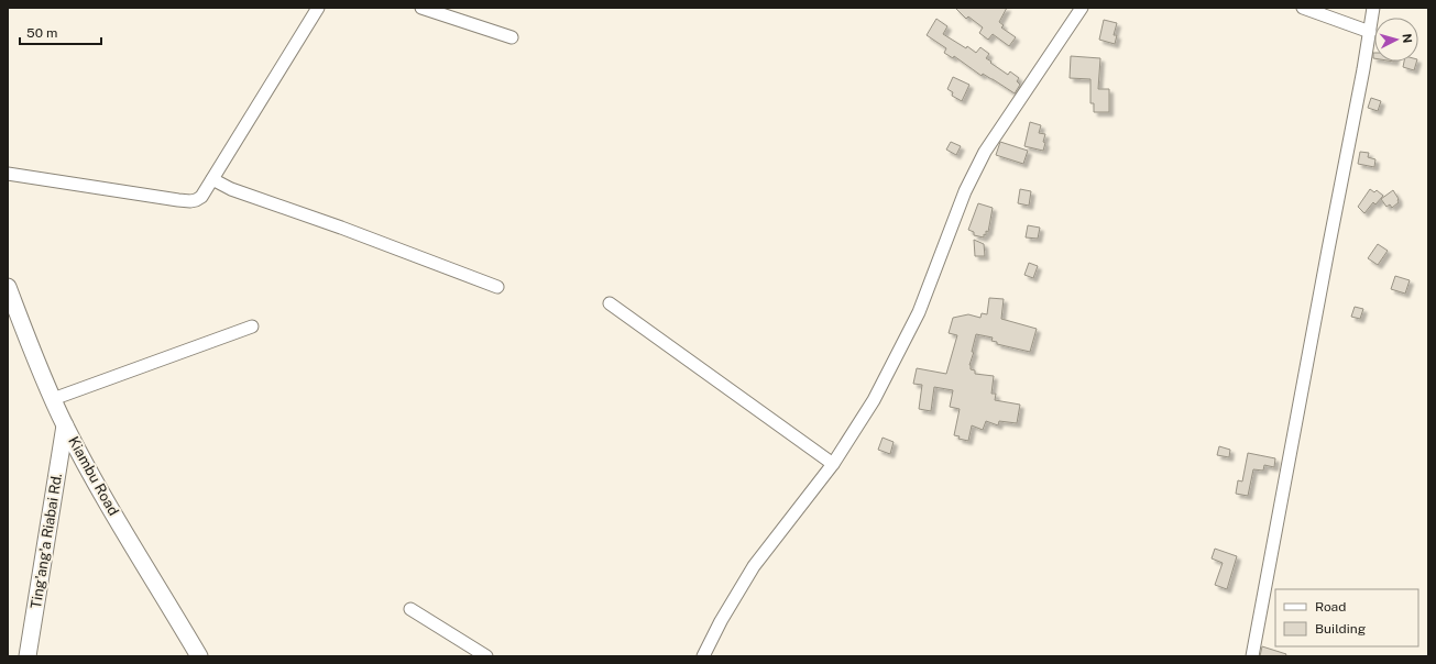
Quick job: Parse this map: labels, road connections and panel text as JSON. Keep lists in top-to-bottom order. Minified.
{"streets":{"street":["Kiambu Road","Ting'ang'a Riabai Rd."]},"crossings":[["Kiambu Road","Ting'ang'a Riabai Rd."]],"legend":["Road","Building"],"scale_bar":"50 m","north":"right"}
